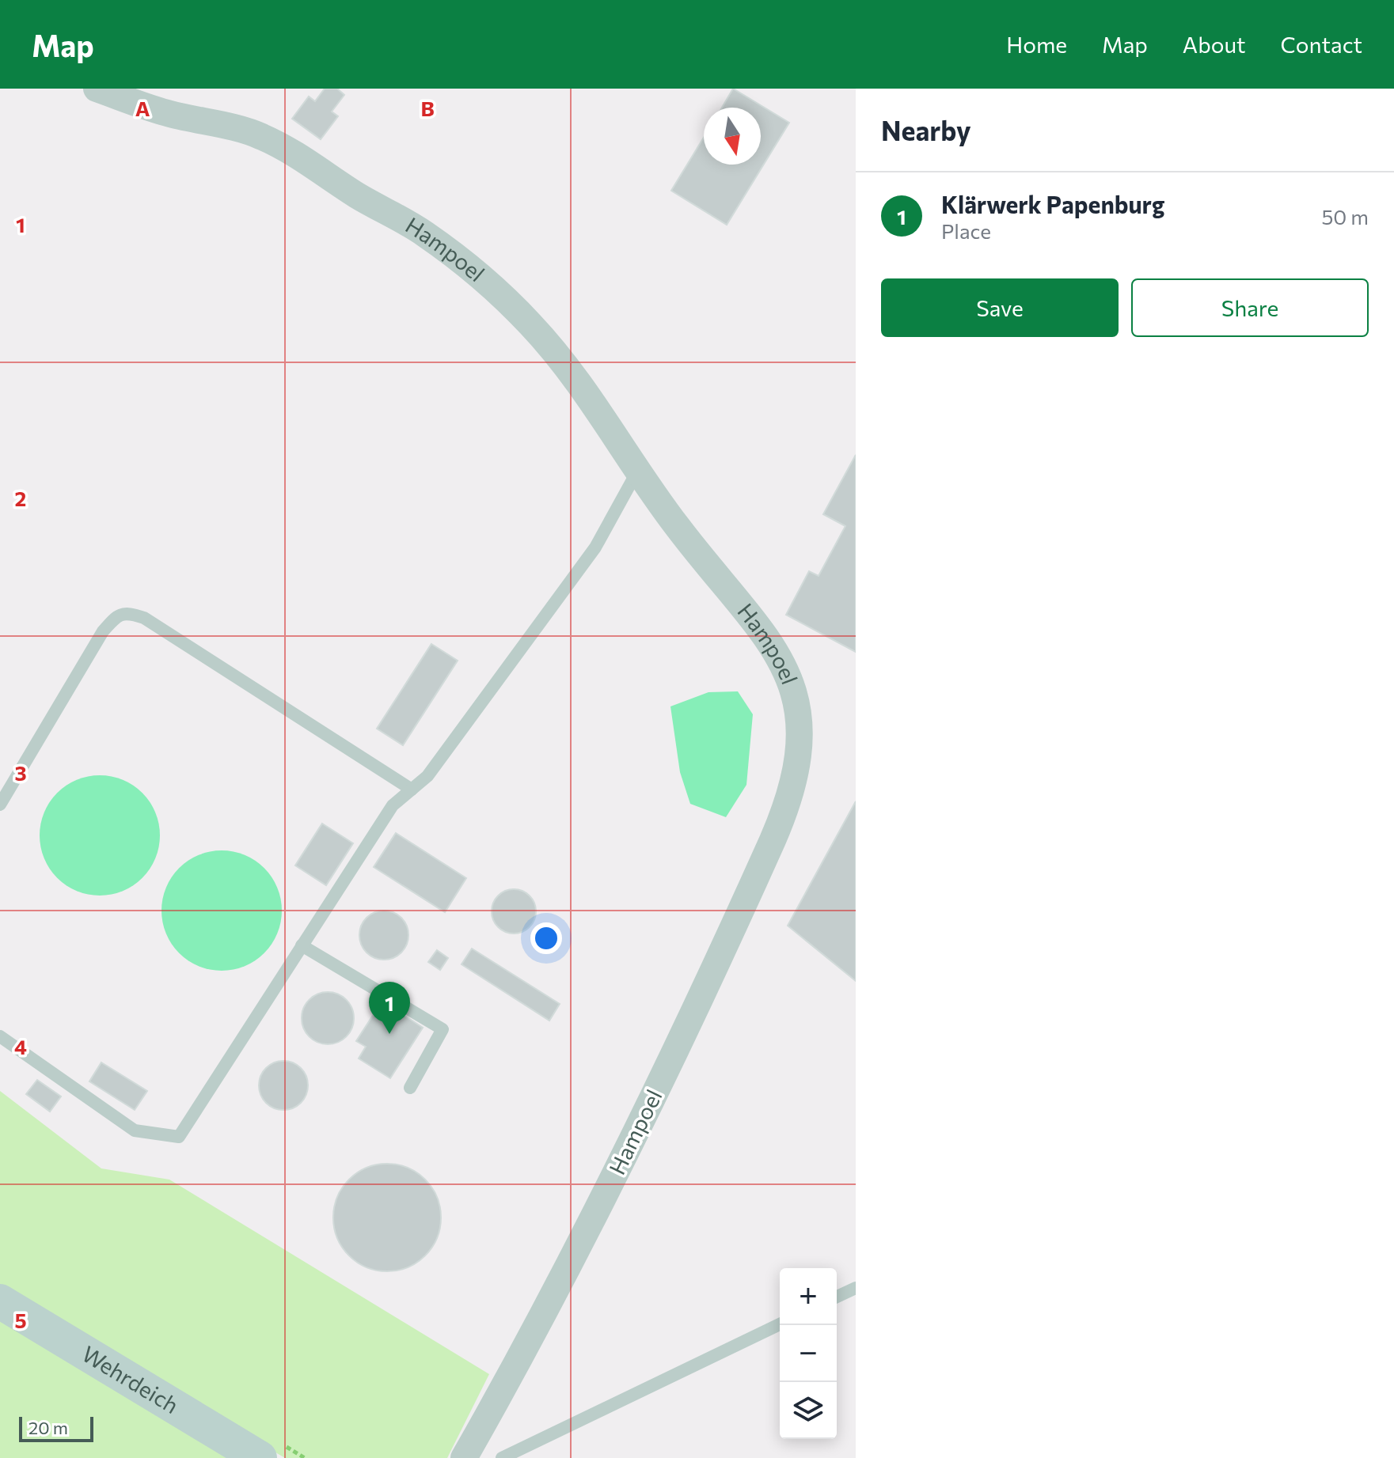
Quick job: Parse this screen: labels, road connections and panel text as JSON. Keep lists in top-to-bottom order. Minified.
{"streets":{"street":["Hampoel","Wehrdeich"]},"scale_bar":"20 m","north":"bottom","page":{"header":"Map","nav":["Home","Map","About","Contact"],"heading":"Nearby","list":[{"mark":"1","name":"Klärwerk Papenburg","note":"Place","value":"50 m"}],"buttons":["Save","Share"],"pins":"1","map_buttons":["+","−"],"scale":"20 m"},"grid":{"columns":["A","B"],"rows":["1","2","3","4","5"]}}
